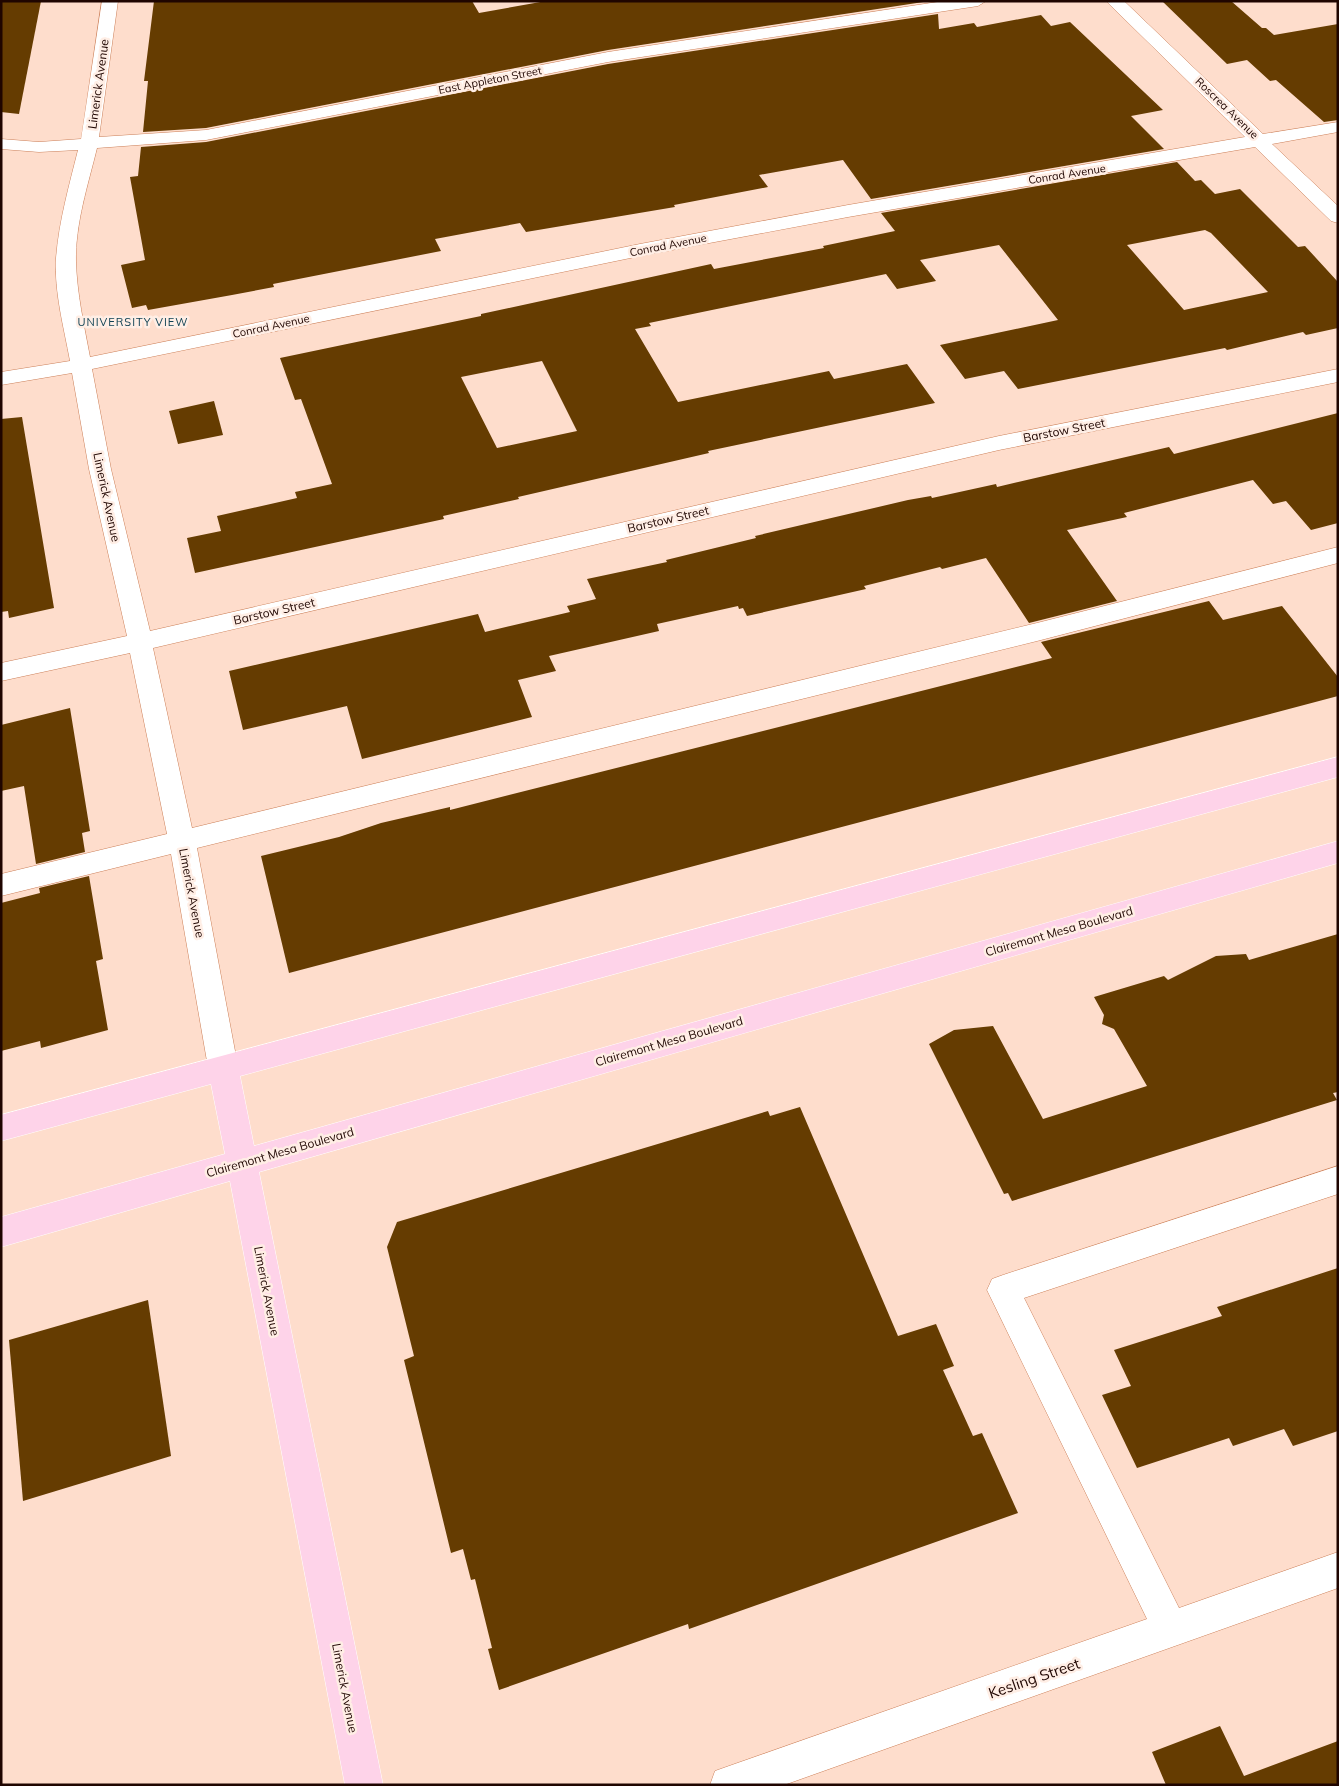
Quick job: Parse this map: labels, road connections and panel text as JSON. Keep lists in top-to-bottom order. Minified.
{"streets":{"main road":["Limerick Avenue","Clairemont Mesa Boulevard"],"street":["East Appleton Street","Roscrea Avenue","Conrad Avenue","Barstow Street","Kesling Street"]},"crossings":[["East Appleton Street","Limerick Avenue"],["Limerick Avenue","Conrad Avenue"],["Limerick Avenue","Barstow Street"],["Limerick Avenue","Clairemont Mesa Boulevard"],["Roscrea Avenue","Conrad Avenue"]],"districts":["UNIVERSITY VIEW"]}
